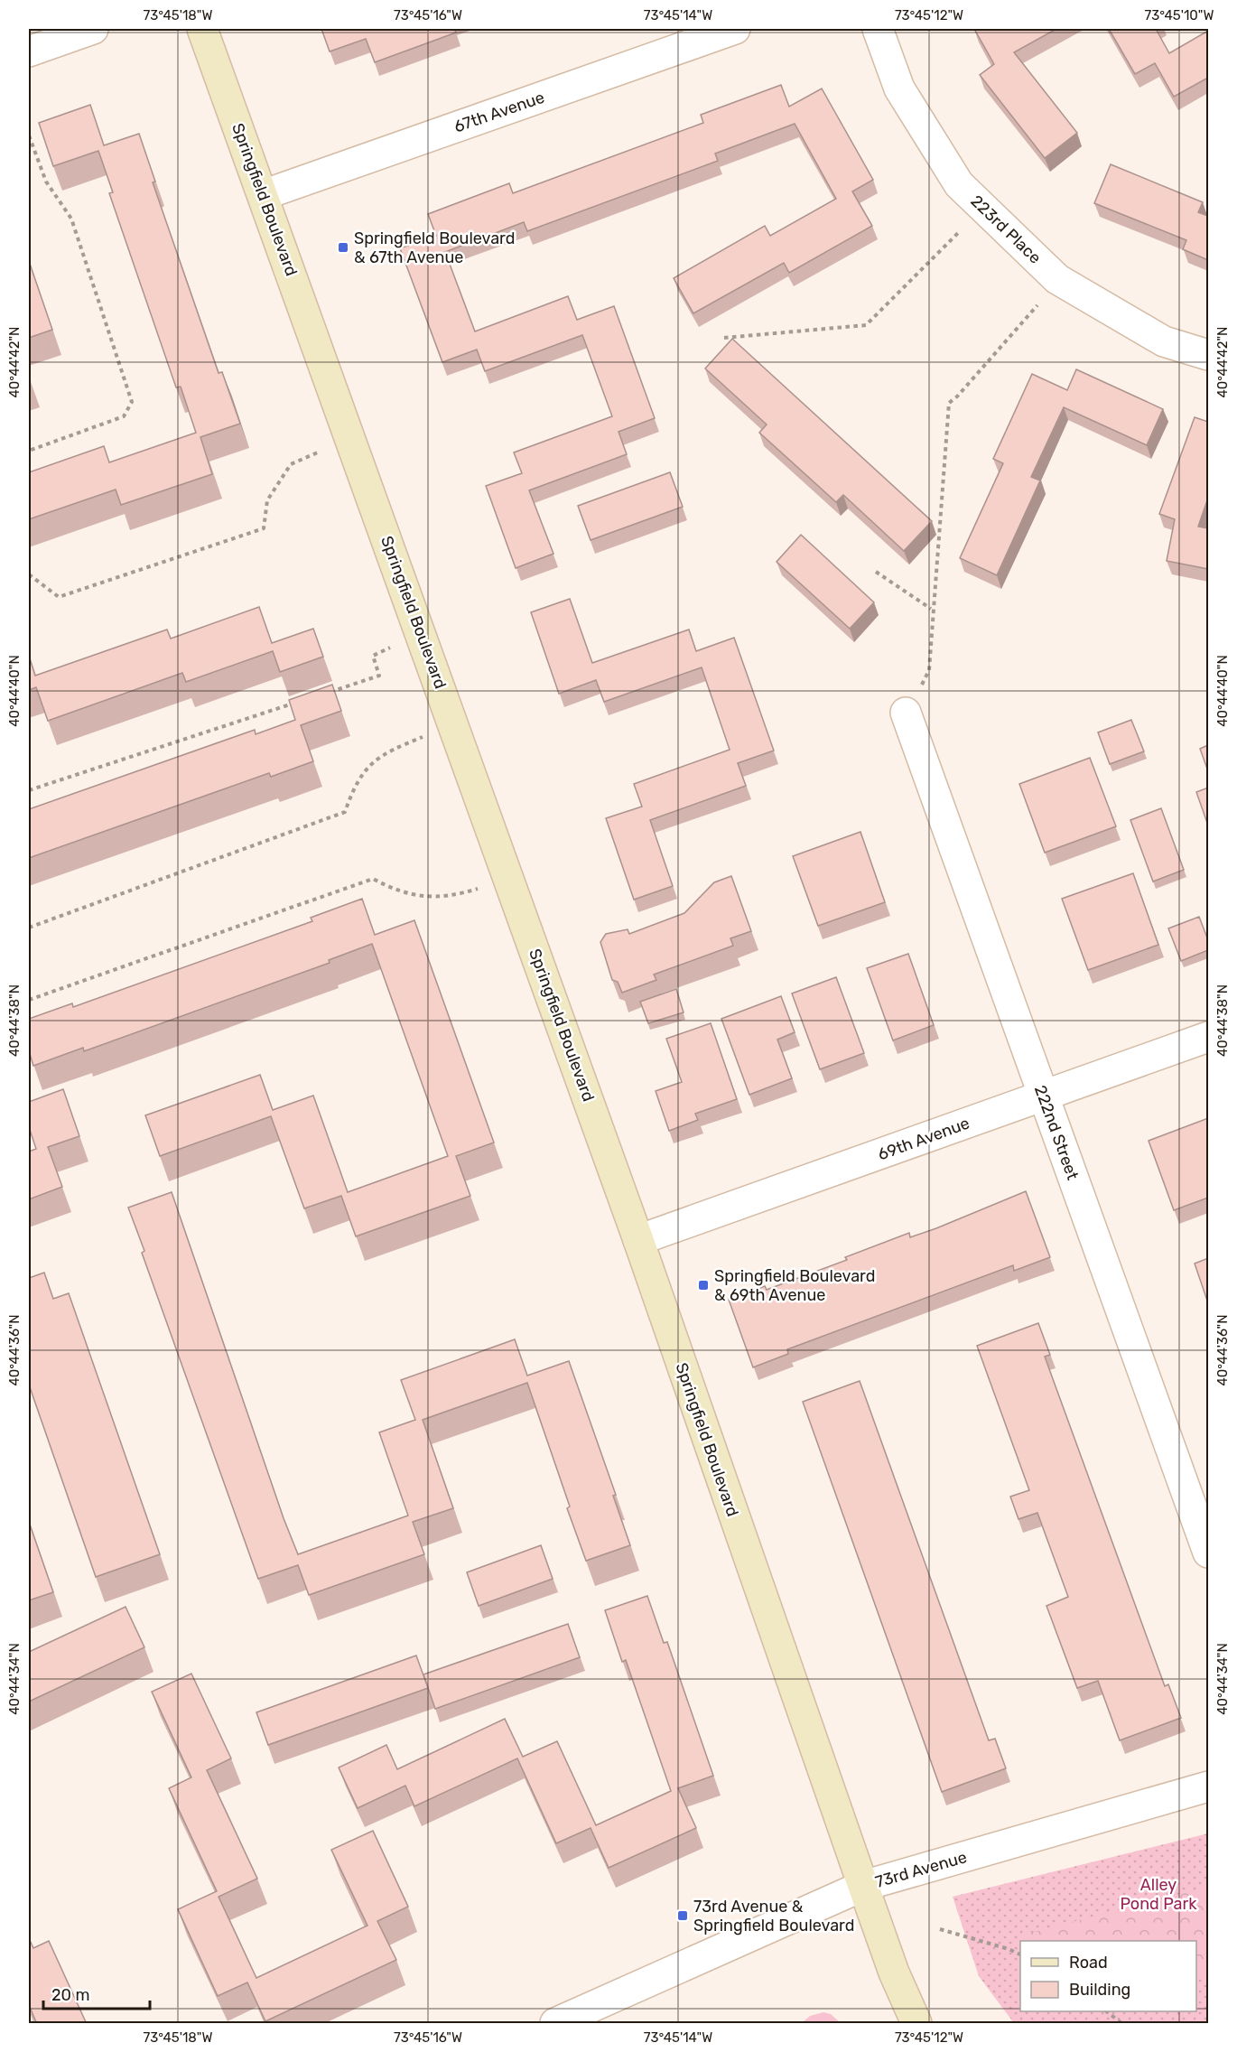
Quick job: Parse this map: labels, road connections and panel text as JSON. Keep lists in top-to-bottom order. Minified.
{"streets":{"main road":["Springfield Boulevard"],"street":["67th Avenue","223rd Place","222nd Street","69th Avenue","73rd Avenue"]},"crossings":[["67th Avenue","Springfield Boulevard"],["Springfield Boulevard","69th Avenue"],["Springfield Boulevard","73rd Avenue"],["222nd Street","69th Avenue"]],"parks":["Alley Pond Park"],"places":{"transit":["Springfield Boulevard & 67th Avenue","Springfield Boulevard & 69th Avenue","73rd Avenue & Springfield Boulevard"]},"legend":["Road","Building"],"scale_bar":"20 m","coordinates":["73°45'18\"W","73°45'16\"W","73°45'14\"W","73°45'12\"W","73°45'10\"W","40°44'42\"N","40°44'40\"N","40°44'38\"N","40°44'36\"N","40°44'34\"N"]}
